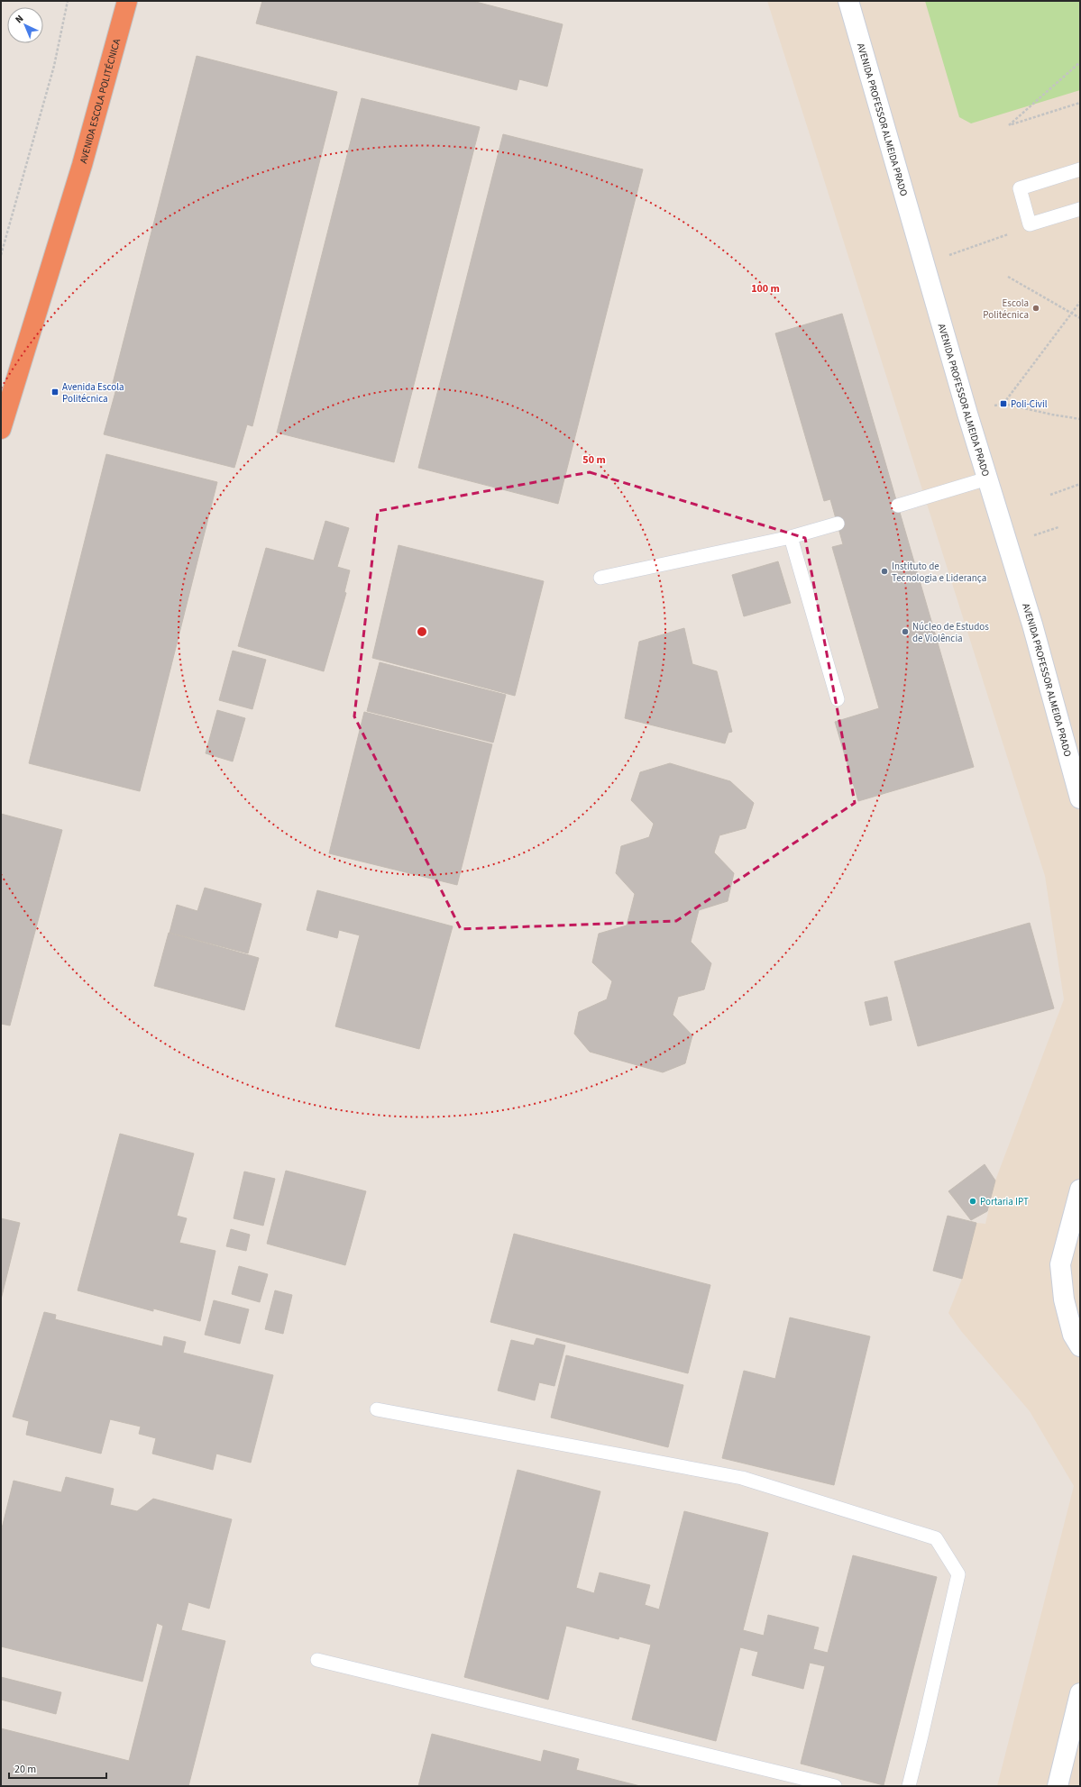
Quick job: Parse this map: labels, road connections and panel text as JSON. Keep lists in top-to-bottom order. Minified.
{"streets":{"highway":["AVENIDA ESCOLA POLITÉCNICA"],"street":["AVENIDA PROFESSOR ALMEIDA PRADO"]},"places":{"other":["Escola Politécnica","Instituto de Tecnologia e Liderança","Núcleo de Estudos de Violência","Portaria IPT"],"transit":["Avenida Escola Politécnica","Poli-Civil"]},"scale_bar":"20 m","north":"top left","rings":["100 m","50 m"]}
